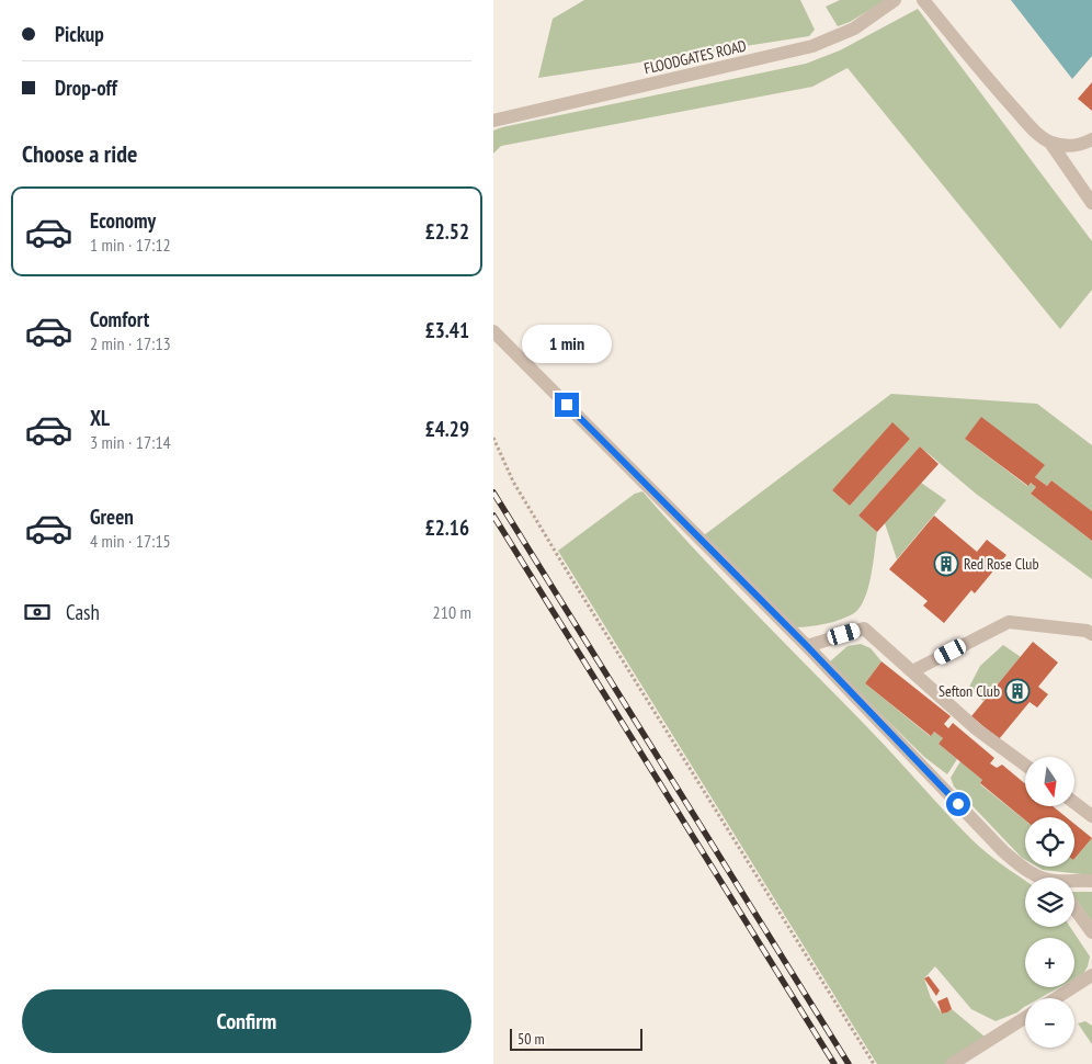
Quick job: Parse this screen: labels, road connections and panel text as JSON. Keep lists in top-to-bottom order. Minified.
{"streets":{"lane":["FLOODGATES ROAD"]},"places":{"building":["Red Rose Club","Sefton Club"]},"scale_bar":"50 m","north":"bottom","page":{"banner":["Pickup","Drop-off"],"heading":"Choose a ride","list":[{"name":"Economy","note":"1 min · 17:12","value":"£2.52"},{"name":"Comfort","note":"2 min · 17:13","value":"£3.41"},{"name":"XL","note":"3 min · 17:14","value":"£4.29"},{"name":"Green","note":"4 min · 17:15","value":"£2.16"}],"bubble":"1 min","pay":["Cash","210 m"],"map_buttons":["+","−"],"buttons":"Confirm","scale":"50 m"}}
